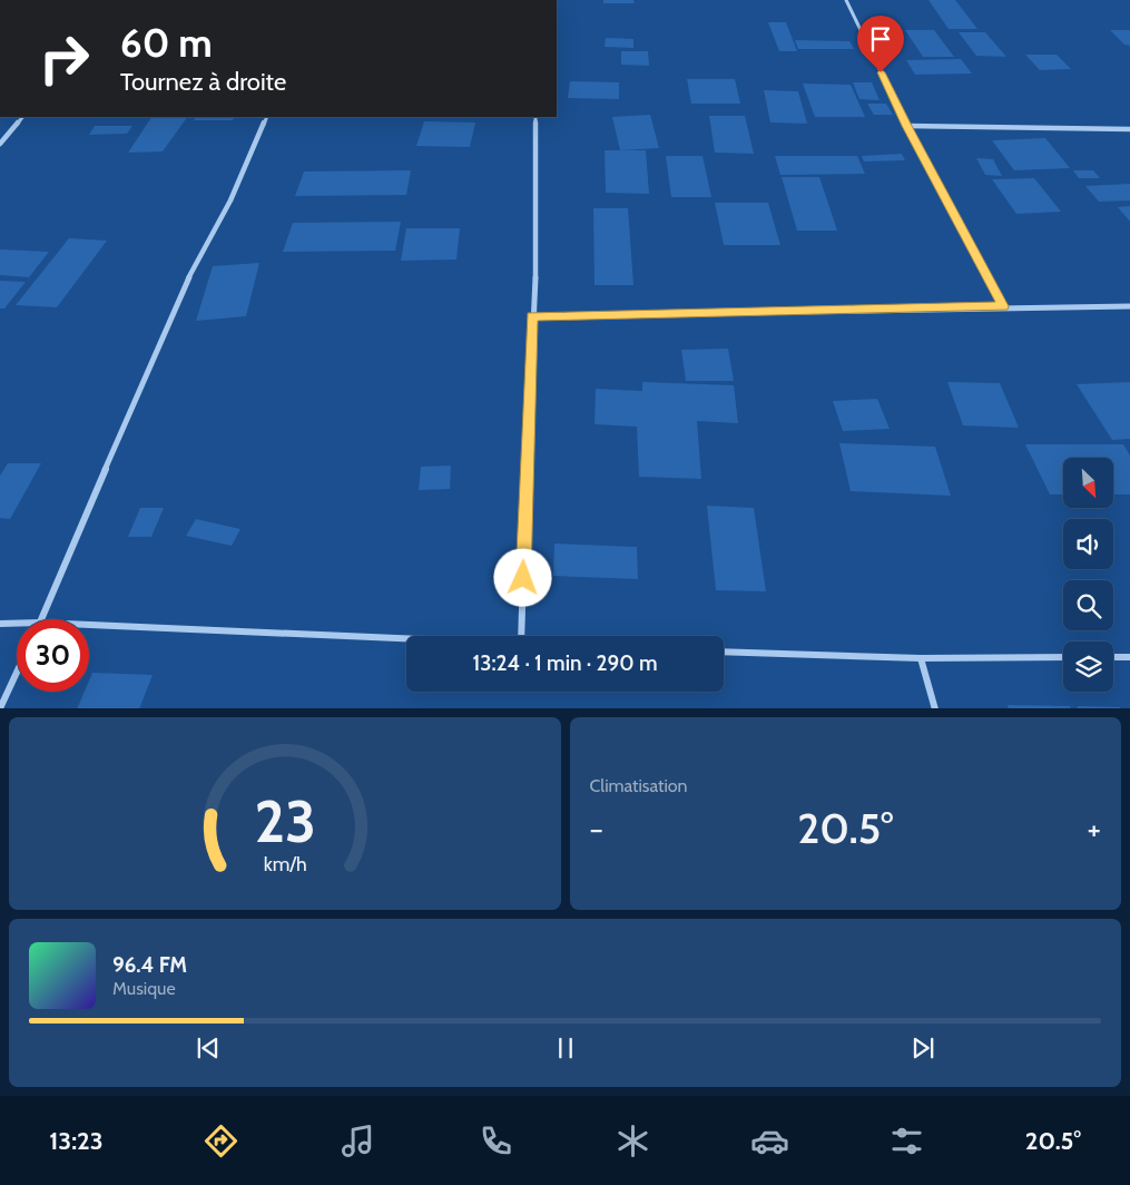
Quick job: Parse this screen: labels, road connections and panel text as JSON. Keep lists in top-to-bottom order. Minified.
{"north":"bottom right","page":{"turn":["60 m","Tournez à droite"],"limit":"30","trip":"13:24 · 1 min · 290 m","tile":"Climatisation","heat":["−","20.5°","+"],"song":["96.4 FM","Musique"],"tabs":["13:23","20.5°"],"gauge":["23","km/h"]}}
